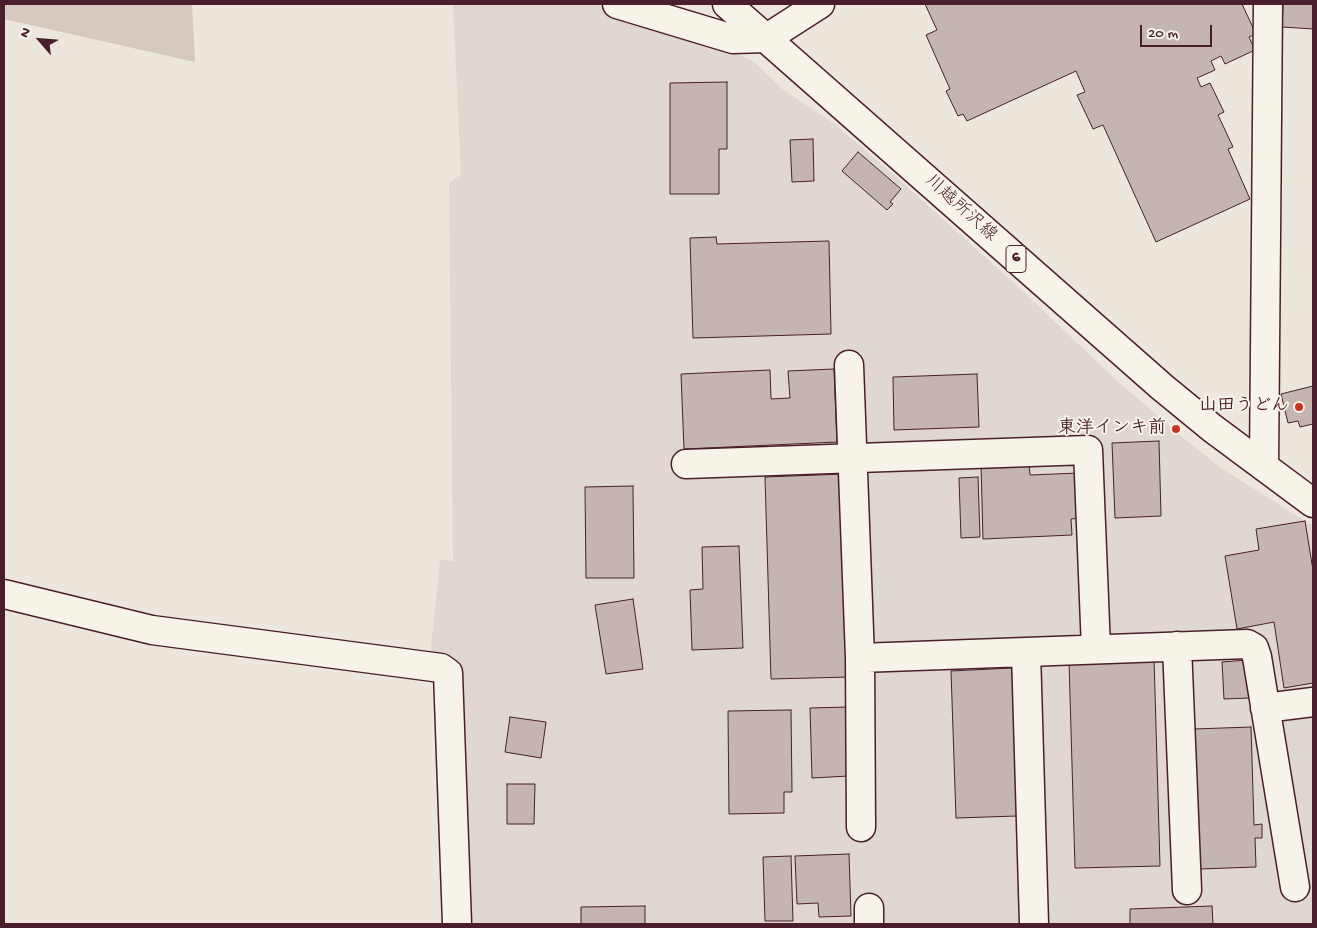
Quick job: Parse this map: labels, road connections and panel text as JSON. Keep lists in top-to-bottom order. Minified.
{"streets":{"street":["川越所沢線","6"]},"places":["山田うどん","東洋インキ前"],"scale_bar":"20 m","north":"top left"}
